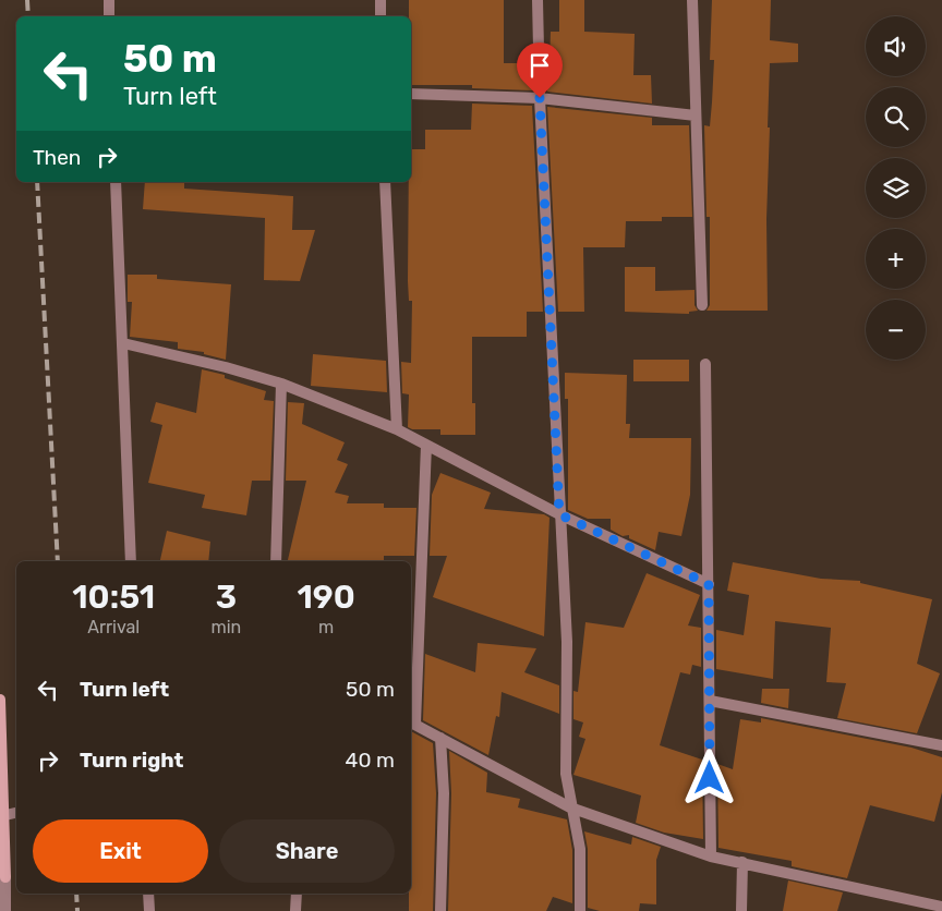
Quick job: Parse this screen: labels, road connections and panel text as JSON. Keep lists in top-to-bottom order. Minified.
{"page":{"map_buttons":["+","−"],"turn":["50 m","Turn left"],"then":"Then","eta":["10:51","Arrival","3","min","190","m"],"list":[{"name":"Turn left","value":"50 m"},{"name":"Turn right","value":"40 m"}],"buttons":["Exit","Share"]}}
